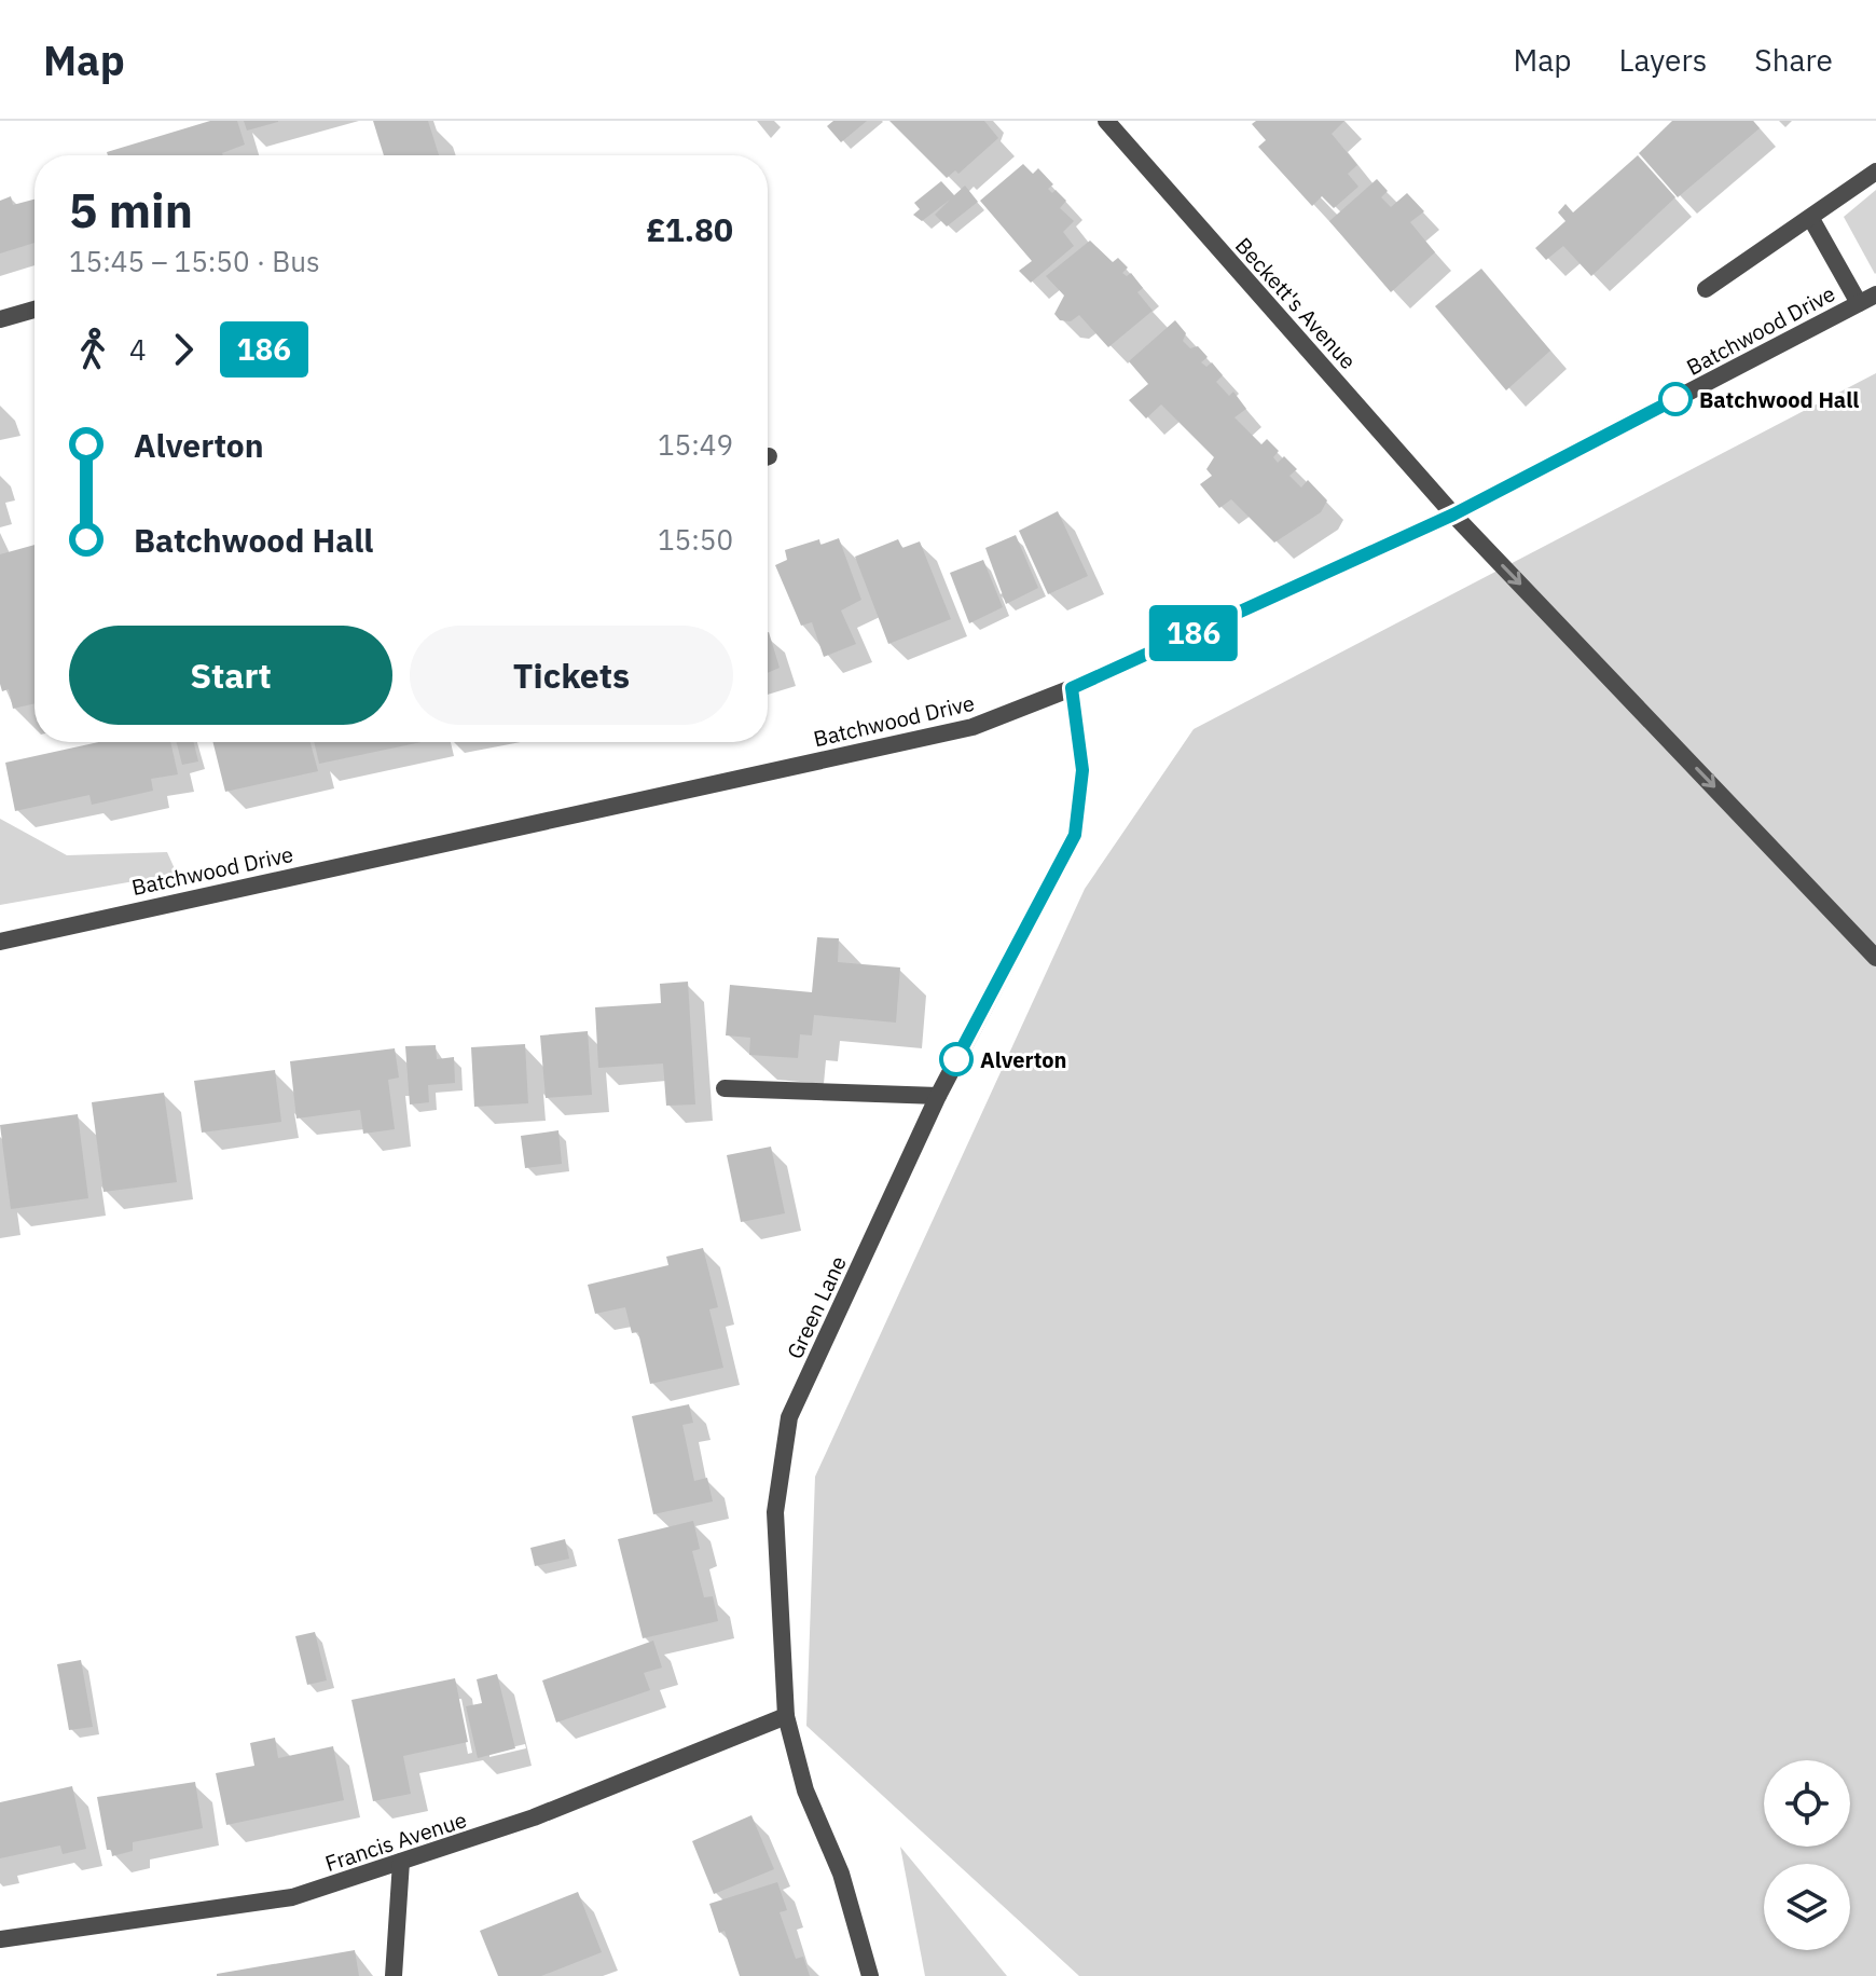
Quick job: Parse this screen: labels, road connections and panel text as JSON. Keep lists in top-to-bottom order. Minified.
{"streets":{"street":["Beckett's Avenue","Batchwood Drive","Green Lane","Francis Avenue"]},"crossings":[["Beckett's Avenue","Batchwood Drive"],["Batchwood Drive","Green Lane"],["Green Lane","Francis Avenue"]],"one_way":["Beckett's Avenue"],"places":["Batchwood Hall","Alverton"],"lines":["bus line 186"],"page":{"header":"Map","nav":["Map","Layers","Share"],"on_map":"186","heading":["5 min","15:45 – 15:50 · Bus","£1.80"],"legs":["4","186"],"list":[{"name":"Alverton","value":"15:49"},{"name":"Batchwood Hall","value":"15:50"}],"buttons":["Start","Tickets"]}}
